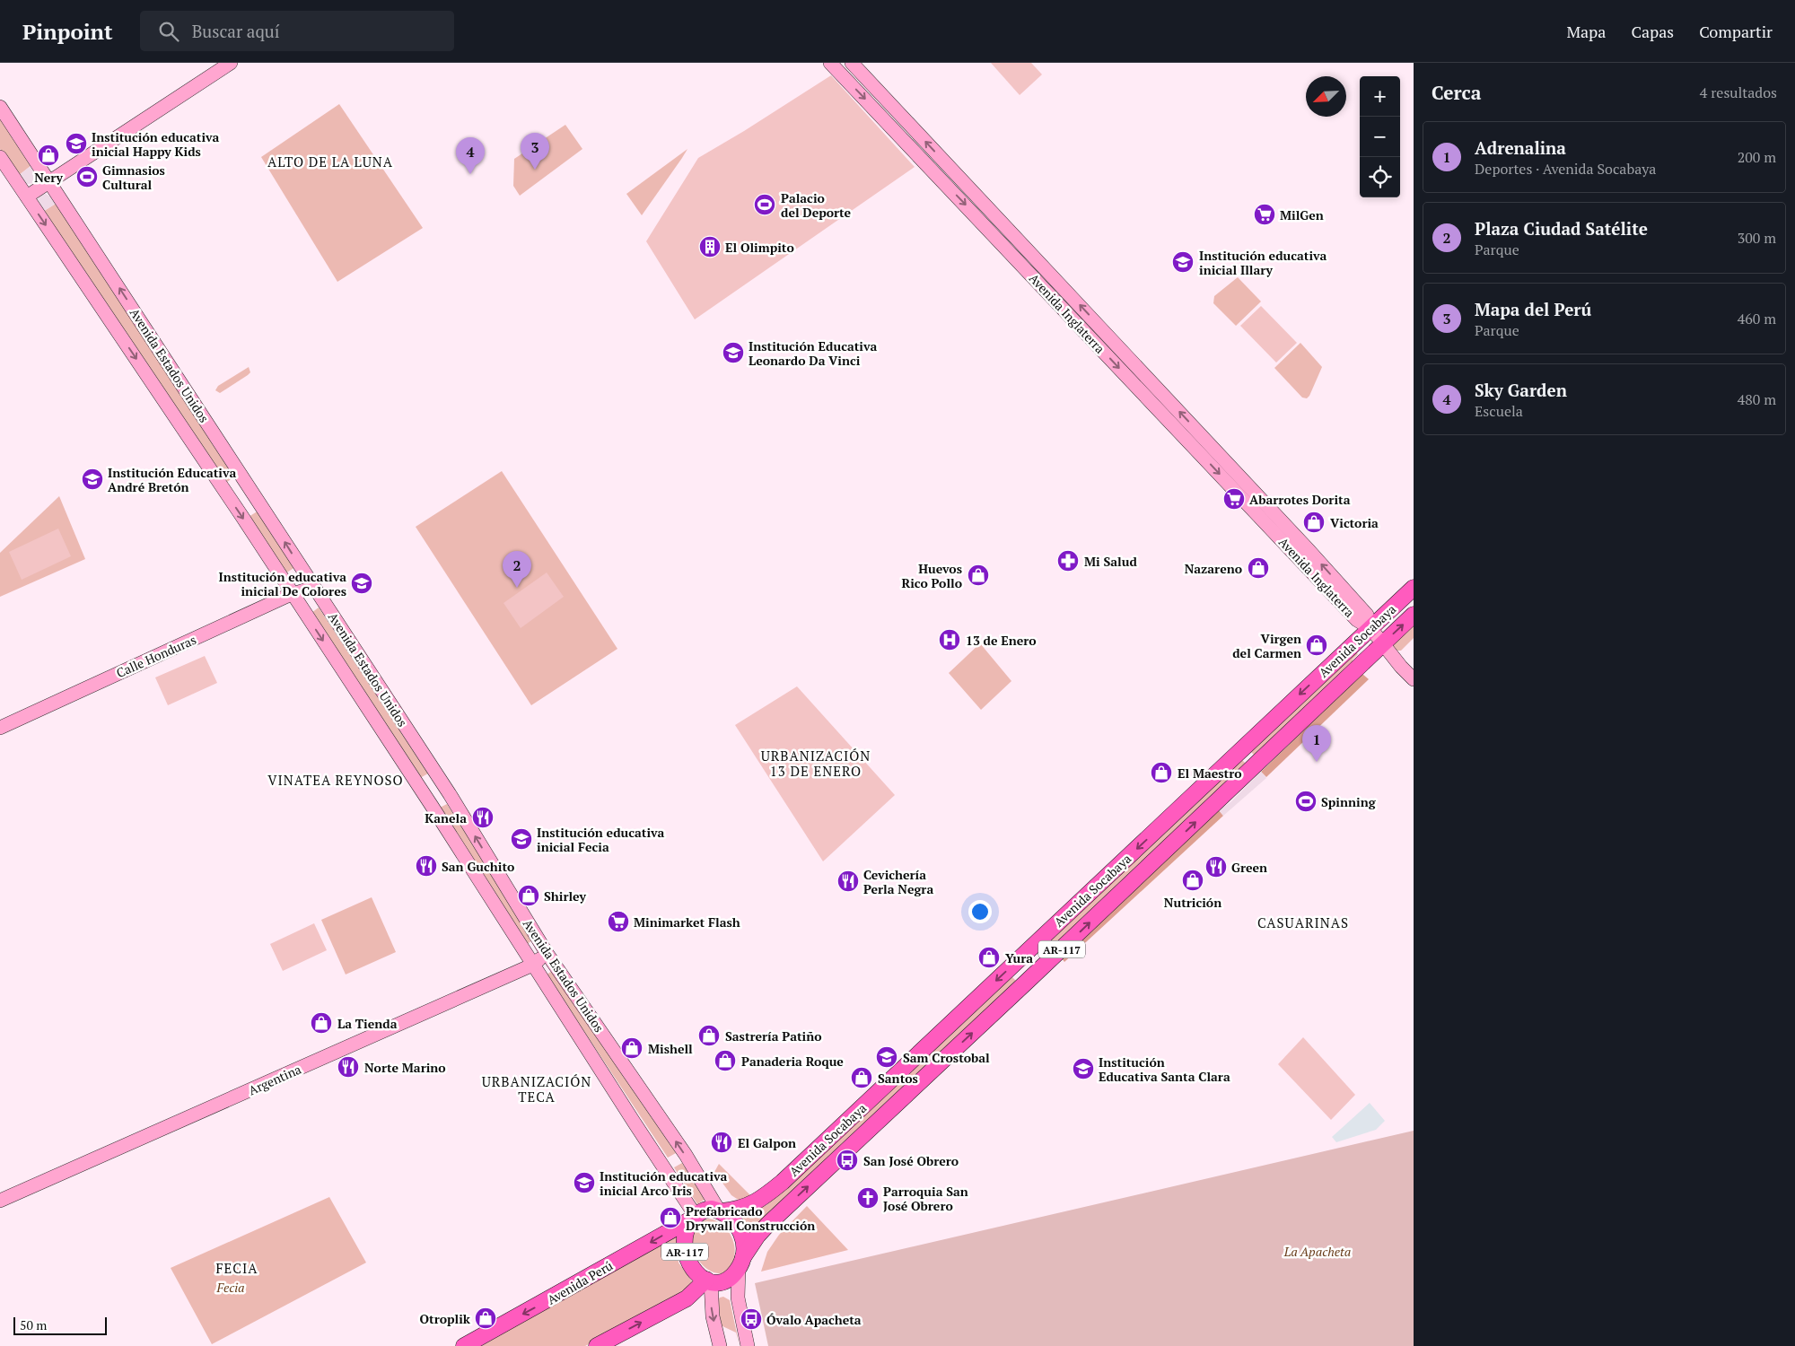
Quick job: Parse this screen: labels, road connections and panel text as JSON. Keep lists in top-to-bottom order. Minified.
{"streets":{"main road":["Avenida Inglaterra","Avenida Estados Unidos","Avenida Socabaya","Calle Honduras","AR-117","Argentina","Avenida Perú"]},"crossings":[["Avenida Inglaterra","Avenida Socabaya"],["Avenida Estados Unidos","Avenida Socabaya"],["Avenida Estados Unidos","Calle Honduras"],["Avenida Estados Unidos","AR-117"],["Avenida Estados Unidos","Argentina"],["Avenida Estados Unidos","Avenida Perú"],["Avenida Socabaya","AR-117"],["Avenida Socabaya","Avenida Perú"],["AR-117","Avenida Perú"]],"districts":["ALTO DE LA LUNA","URBANIZACIÓN 13 DE ENERO","VINATEA REYNOSO","CASUARINAS","URBANIZACIÓN TECA","FECIA"],"parks":["La Apacheta","Fecia"],"places":{"school or university":["Institución educativa inicial Happy Kids","Institución educativa inicial Illary","Institución Educativa Leonardo Da Vinci","Institución Educativa André Bretón","Institución educativa inicial De Colores","Institución educativa inicial Fecia","Sam Crostobal","Institución Educativa Santa Clara","Institución educativa inicial Arco Iris"],"shop":["Nery","Victoria","Nazareno","Huevos Rico Pollo","Virgen del Carmen","El Maestro","Nutrición","Shirley","Yura","La Tienda","Sastrería Patiño","Mishell","Panaderia Roque","Santos","Prefabricado Drywall Construcción","Otroplik"],"sports":["Gimnasios Cultural","Palacio del Deporte","Spinning"],"supermarket":["MilGen","Abarrotes Dorita","Minimarket Flash"],"building":["El Olimpito"],"pharmacy":["Mi Salud"],"hospital":["13 de Enero"],"restaurant":["Kanela","San Guchito","Green","Cevichería Perla Negra","Norte Marino","El Galpon"],"bus stop":["San José Obrero","Óvalo Apacheta"],"church":["Parroquia San José Obrero"]},"scale_bar":"50 m","north":"bottom left","page":{"header":"Pinpoint","search":"Buscar aquí","nav":["Mapa","Capas","Compartir"],"heading":["Cerca","4 resultados"],"map_buttons":["+","−"],"list":[{"mark":"1","name":"Adrenalina","note":"Deportes · Avenida Socabaya","value":"200 m"},{"mark":"2","name":"Plaza Ciudad Satélite","note":"Parque","value":"300 m"},{"mark":"3","name":"Mapa del Perú","note":"Parque","value":"460 m"},{"mark":"4","name":"Sky Garden","note":"Escuela","value":"480 m"}],"pins":["3","4","2","1"],"scale":"50 m"}}
